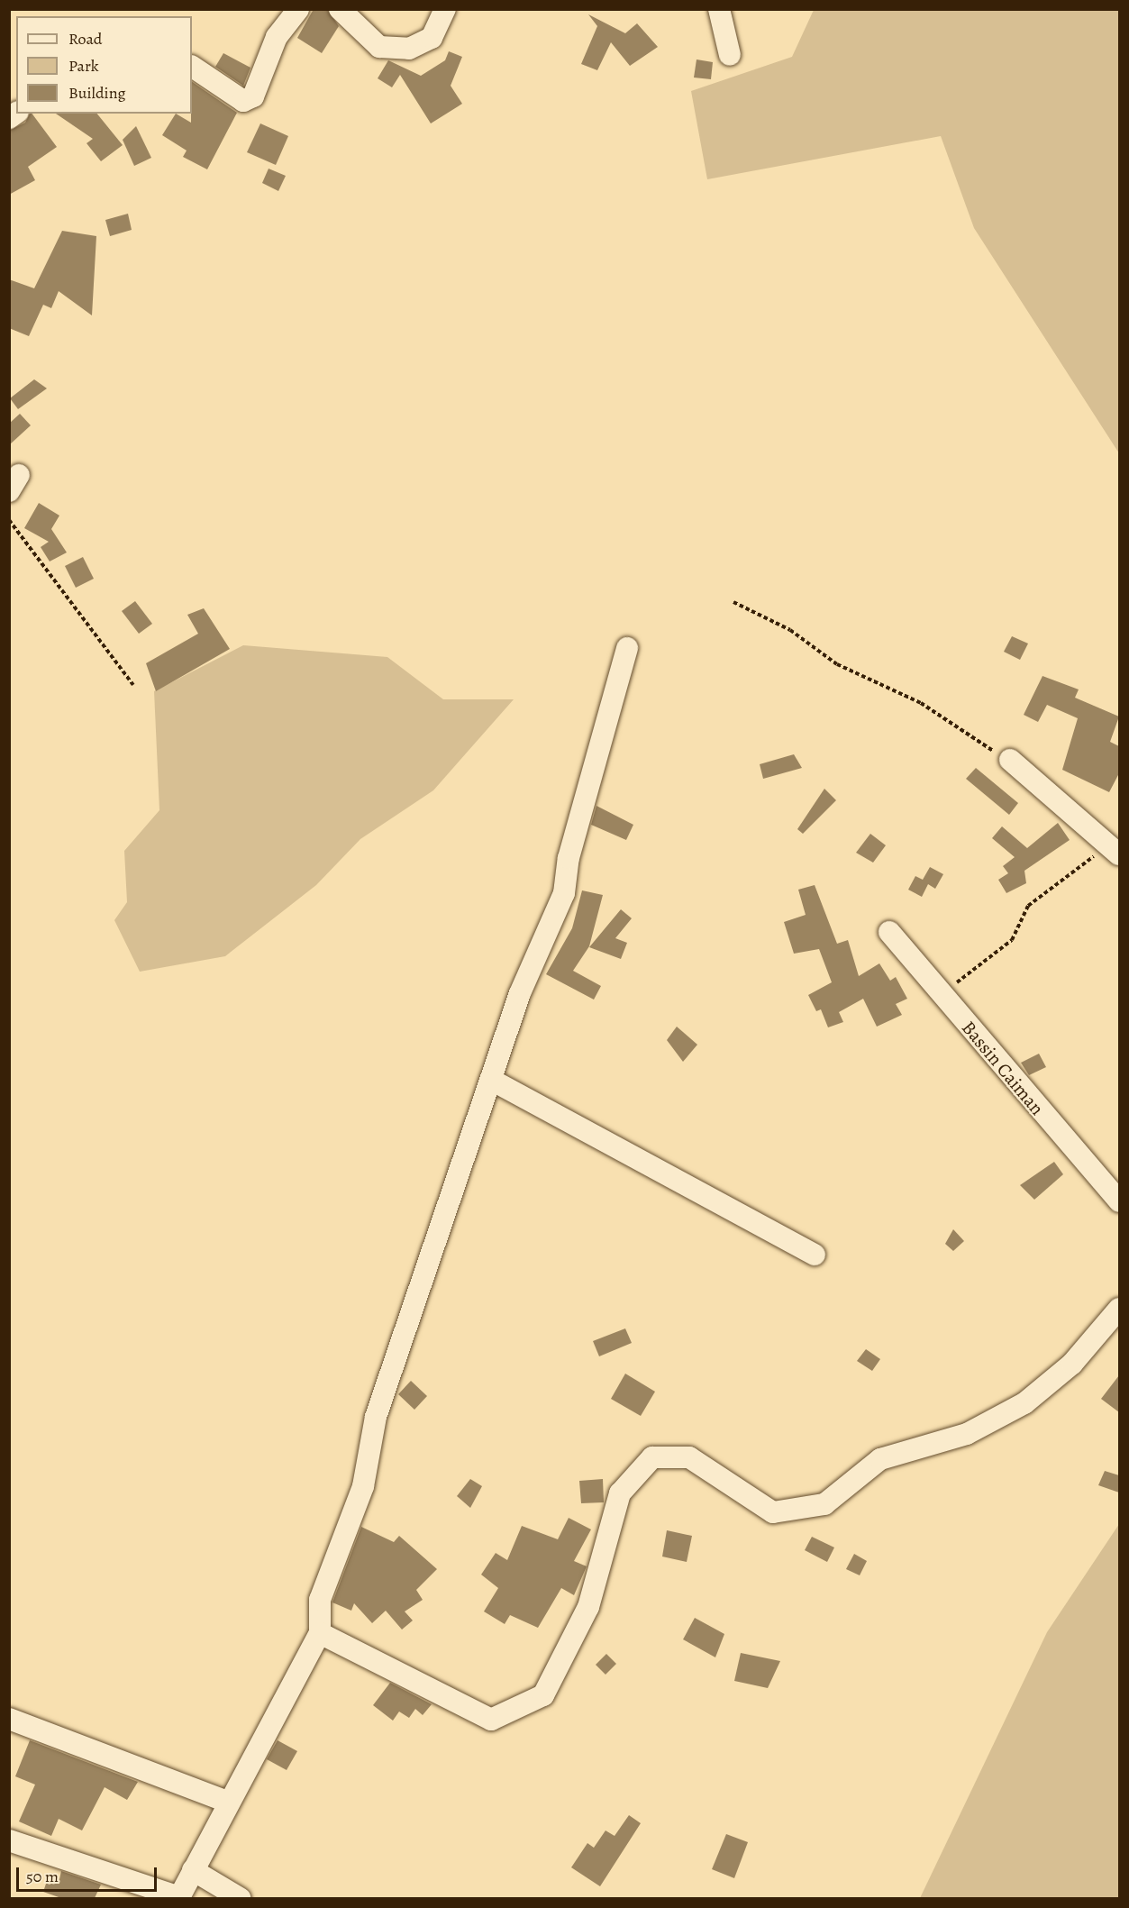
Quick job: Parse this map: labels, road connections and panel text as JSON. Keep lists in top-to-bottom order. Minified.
{"streets":{"street":["Bassin Caiman"]},"legend":["Road","Park","Building"],"scale_bar":"50 m"}
